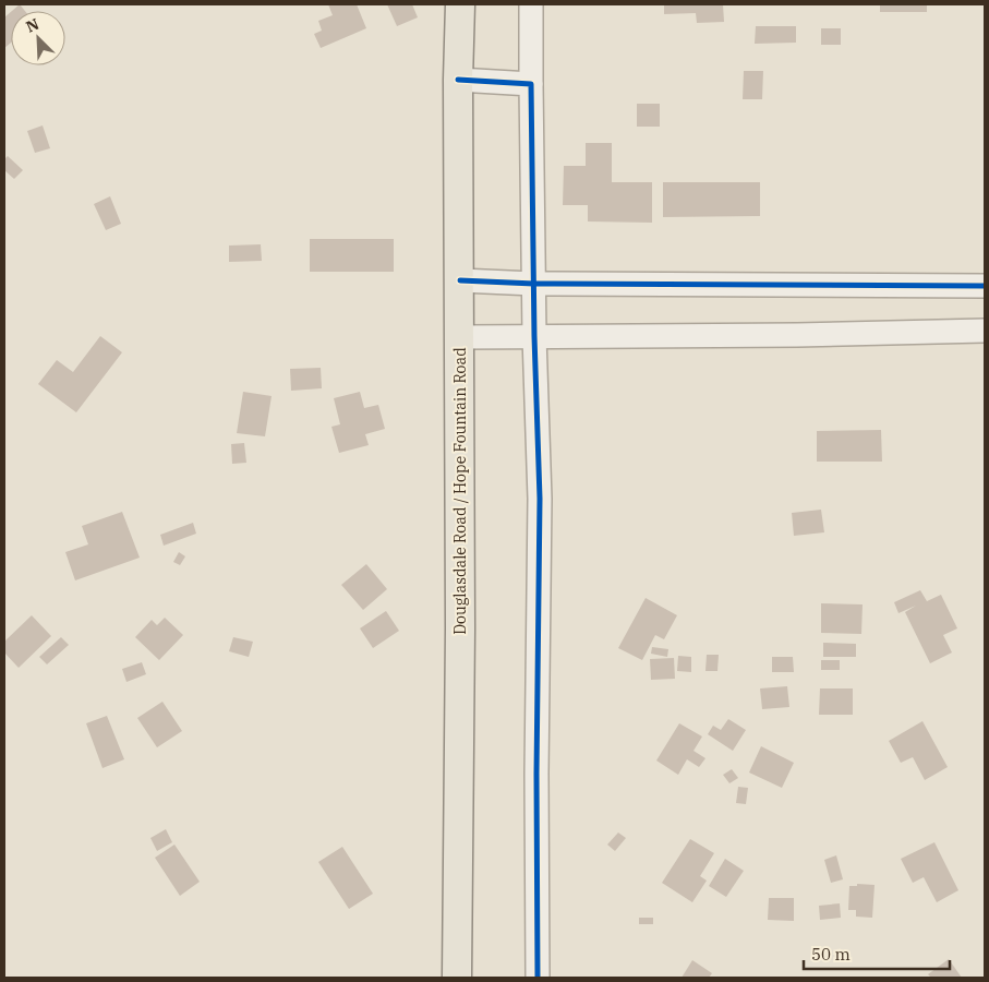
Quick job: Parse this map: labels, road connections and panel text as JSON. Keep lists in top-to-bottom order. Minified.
{"streets":{"main road":["Douglasdale Road / Hope Fountain Road"]},"scale_bar":"50 m","north":"top left"}
